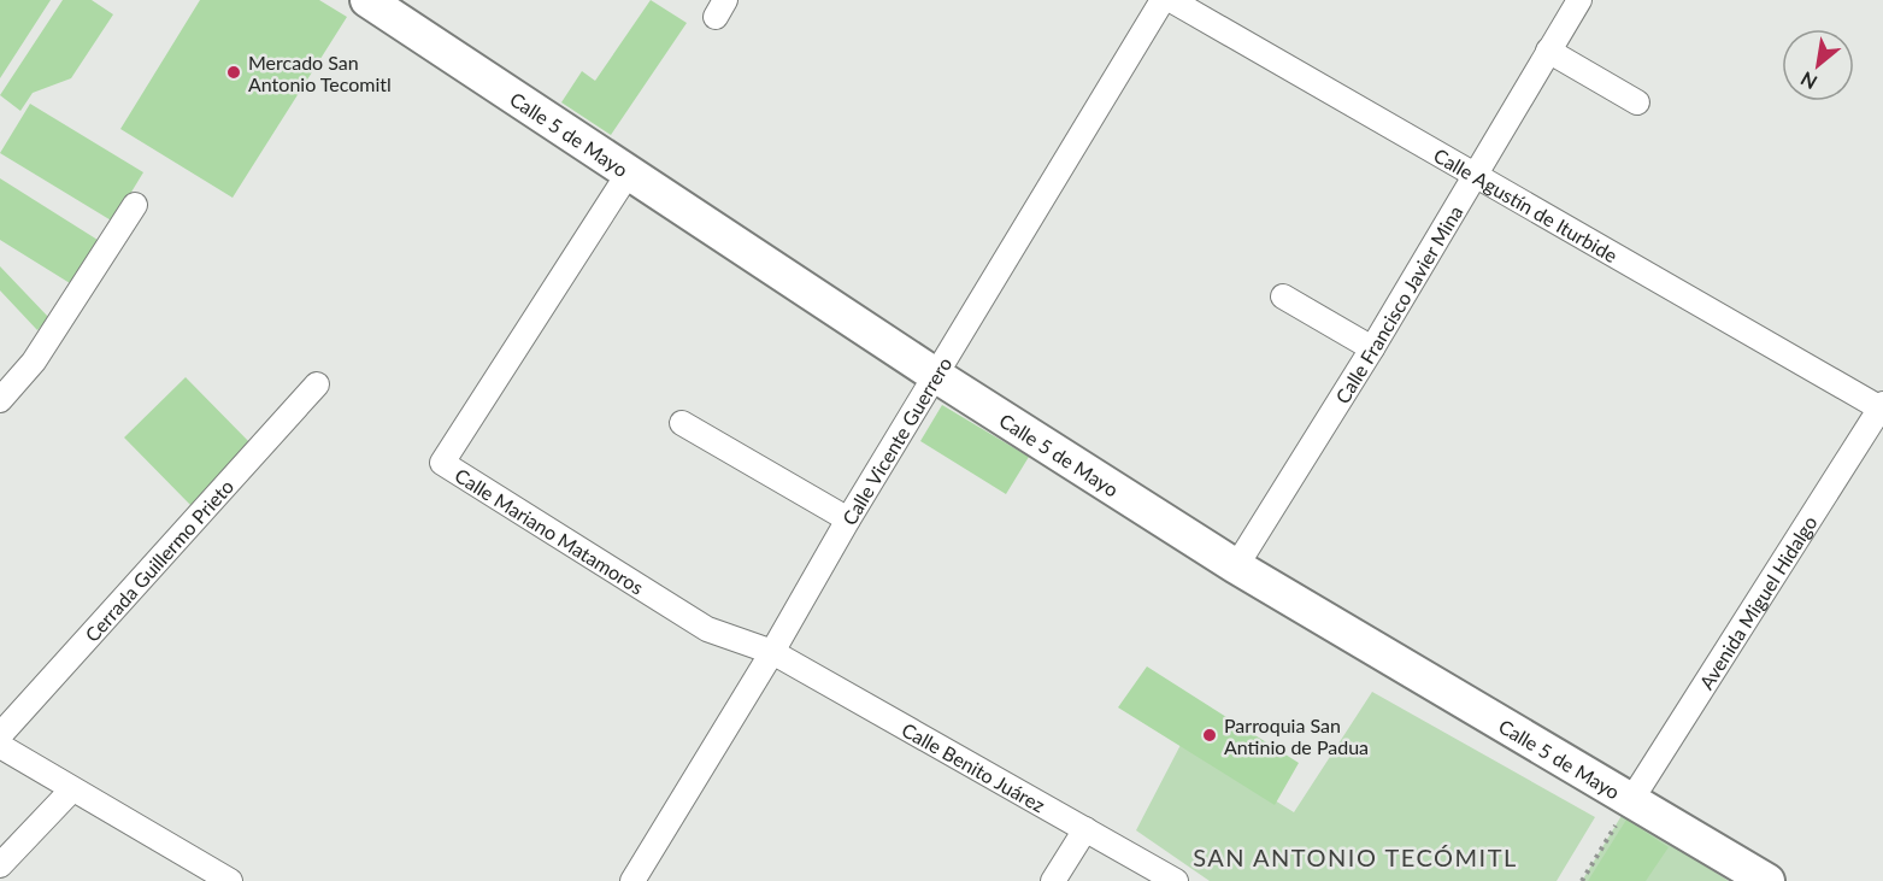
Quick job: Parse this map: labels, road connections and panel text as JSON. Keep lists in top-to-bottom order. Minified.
{"streets":{"main road":["Calle 5 de Mayo"],"street":["Calle Agustín de Iturbide","Calle Francisco Javier Mina","Calle Vicente Guerrero","Calle Mariano Matamoros","Cerrada Guillermo Prieto","Avenida Miguel Hidalgo","Calle Benito Juárez"]},"crossings":[["Calle 5 de Mayo","Calle Francisco Javier Mina"],["Calle 5 de Mayo","Calle Vicente Guerrero"],["Calle 5 de Mayo","Calle Mariano Matamoros"],["Calle 5 de Mayo","Avenida Miguel Hidalgo"],["Calle Agustín de Iturbide","Calle Francisco Javier Mina"],["Calle Agustín de Iturbide","Avenida Miguel Hidalgo"],["Calle Vicente Guerrero","Calle Mariano Matamoros"],["Calle Vicente Guerrero","Calle Benito Juárez"],["Calle Mariano Matamoros","Calle Benito Juárez"]],"districts":["SAN ANTONIO TECÓMITL"],"places":["Mercado San Antonio Tecomitl","Parroquia San Antinio de Padua"],"north":"bottom left"}
